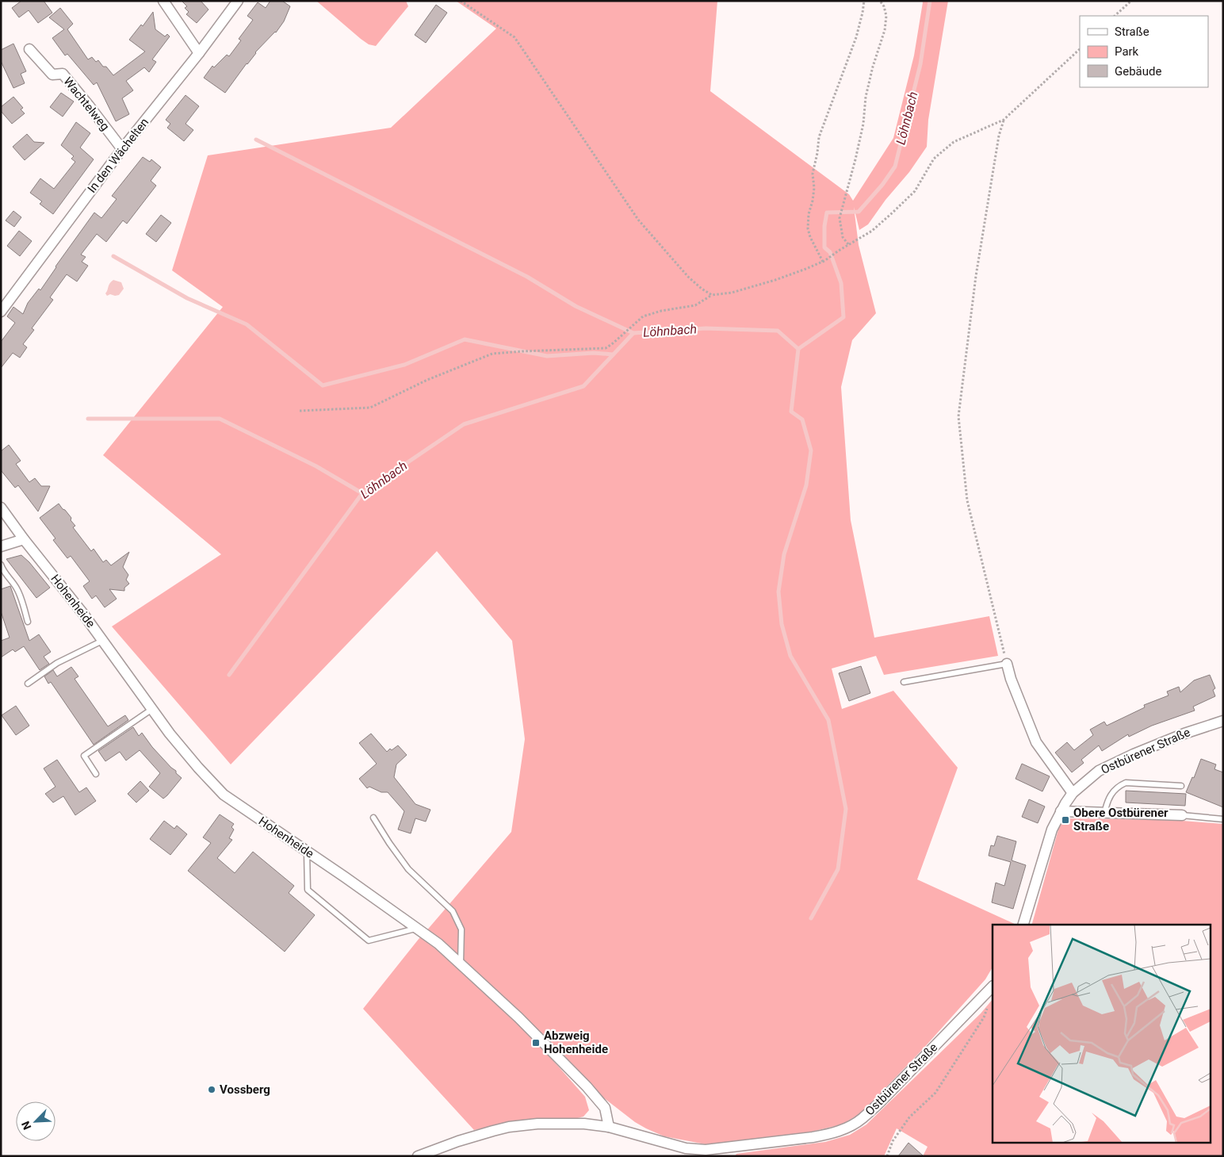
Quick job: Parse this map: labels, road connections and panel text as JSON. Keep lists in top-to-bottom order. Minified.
{"streets":{"street":["Wachtelweg","In den Wächelten","Hohenheide","Ostbürener Straße"]},"crossings":[["Wachtelweg","In den Wächelten"],["Hohenheide","Ostbürener Straße"]],"water":["Löhnbach"],"places":{"transit":["Obere Ostbürener Straße","Abzweig Hohenheide"],"other":["Vossberg"]},"legend":["Straße","Park","Gebäude"],"north":"bottom left"}
